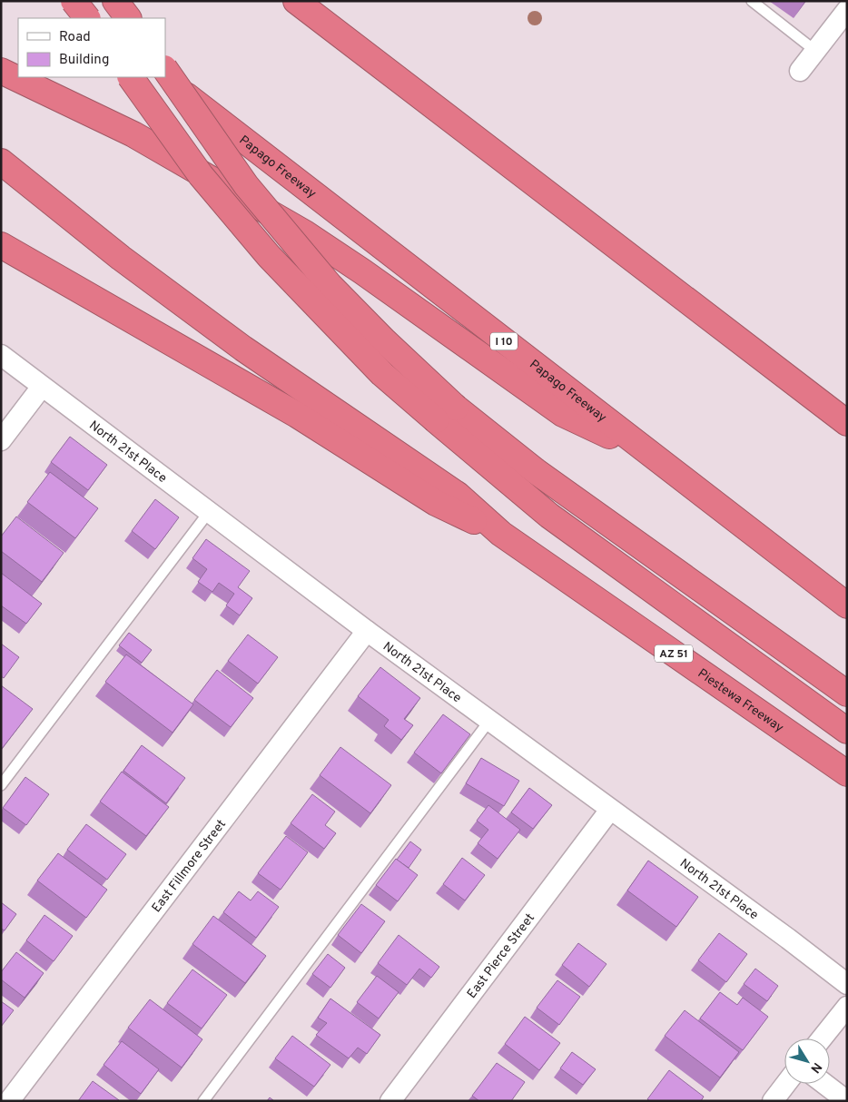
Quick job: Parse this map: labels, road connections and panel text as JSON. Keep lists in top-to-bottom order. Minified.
{"streets":{"highway":["Papago Freeway","I 10","AZ 51","Piestewa Freeway"],"street":["North 21st Place","East Fillmore Street","East Pierce Street"]},"crossings":[["North 21st Place","East Fillmore Street"],["North 21st Place","East Pierce Street"]],"legend":["Road","Building"],"north":"bottom right"}
